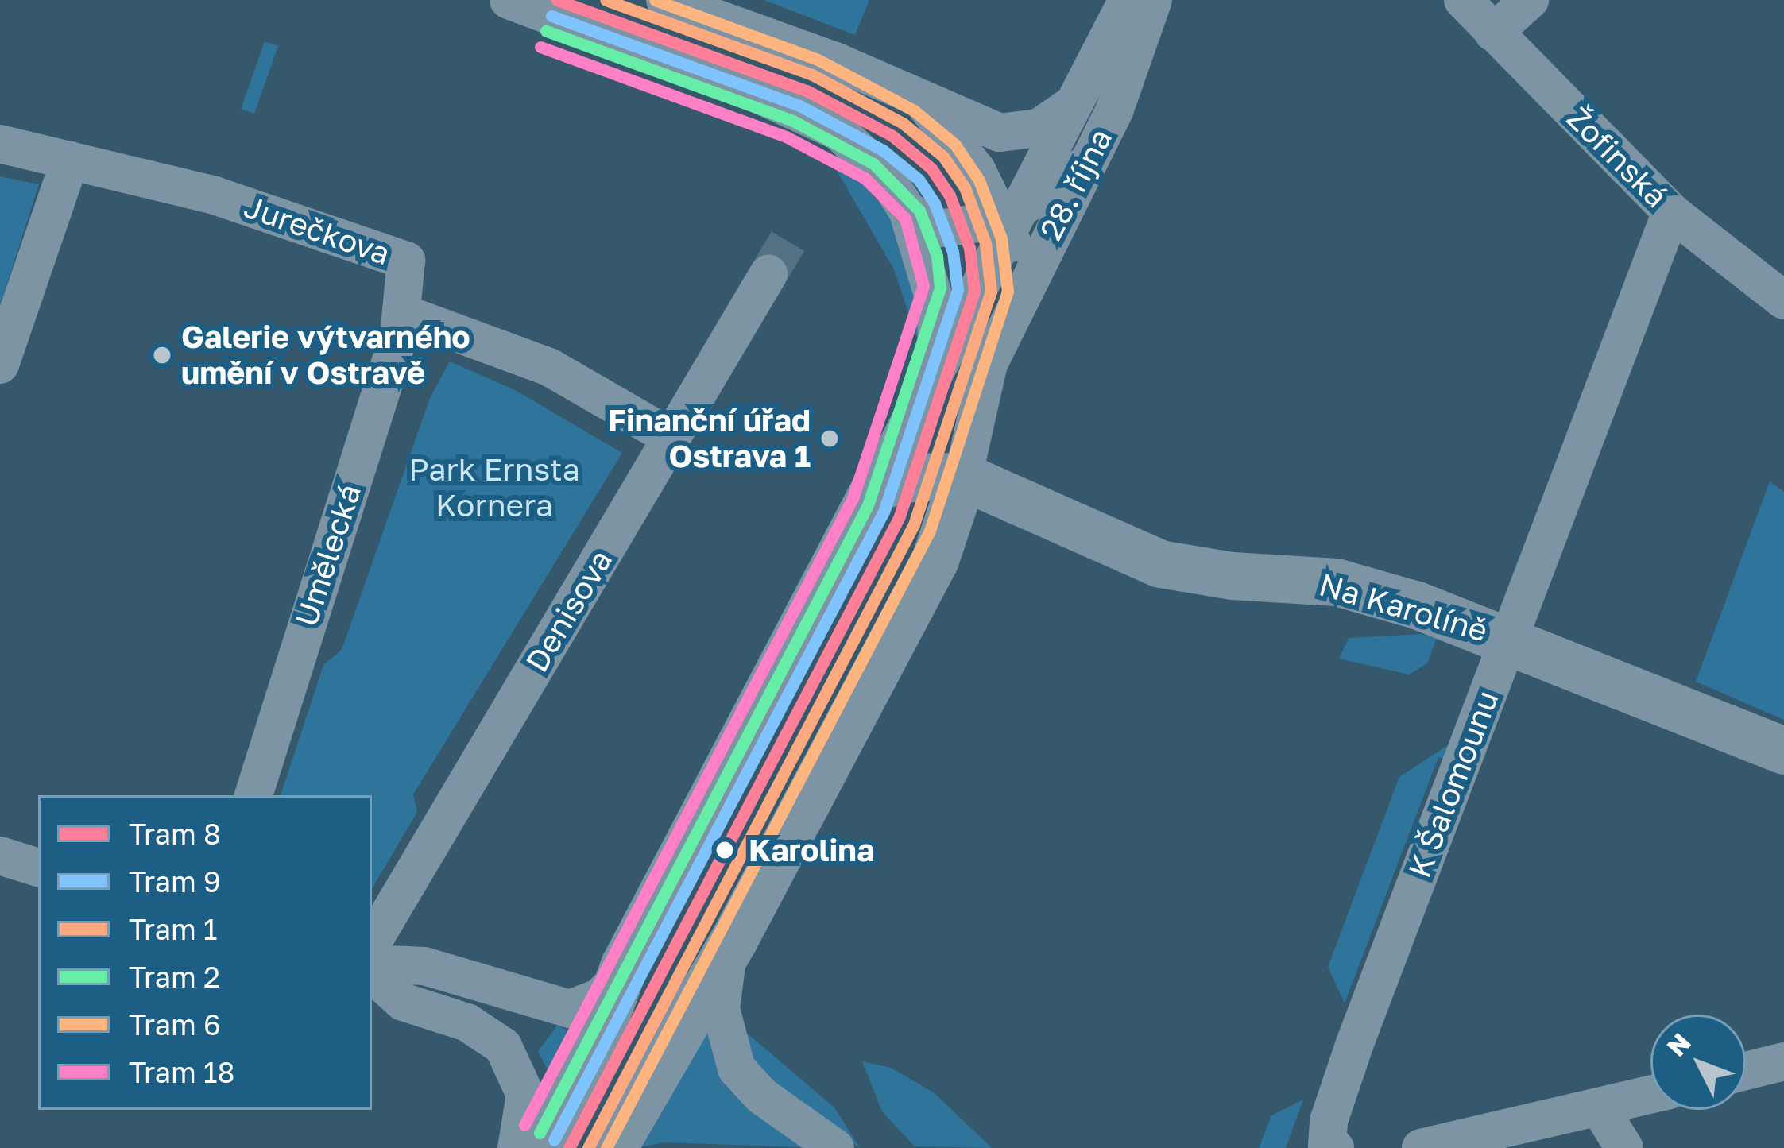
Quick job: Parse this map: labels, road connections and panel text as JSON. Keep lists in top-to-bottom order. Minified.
{"streets":{"street":["Žofinská","28. října","Jurečkova","Umělecká","Na Karolíně","Denisova","K Šalomounu"]},"crossings":[["Žofinská","K Šalomounu"],["28. října","Na Karolíně"],["Jurečkova","Umělecká"],["Na Karolíně","K Šalomounu"]],"parks":["Park Ernsta Kornera"],"places":["Galerie výtvarného umění v Ostravě","Finanční úřad Ostrava 1","Karolina"],"lines":["tram line 8","tram line 1","tram line 6","tram line 9","tram line 2","tram line 18"],"legend":["Tram 8","Tram 9","Tram 1","Tram 2","Tram 6","Tram 18"],"north":"top left"}
